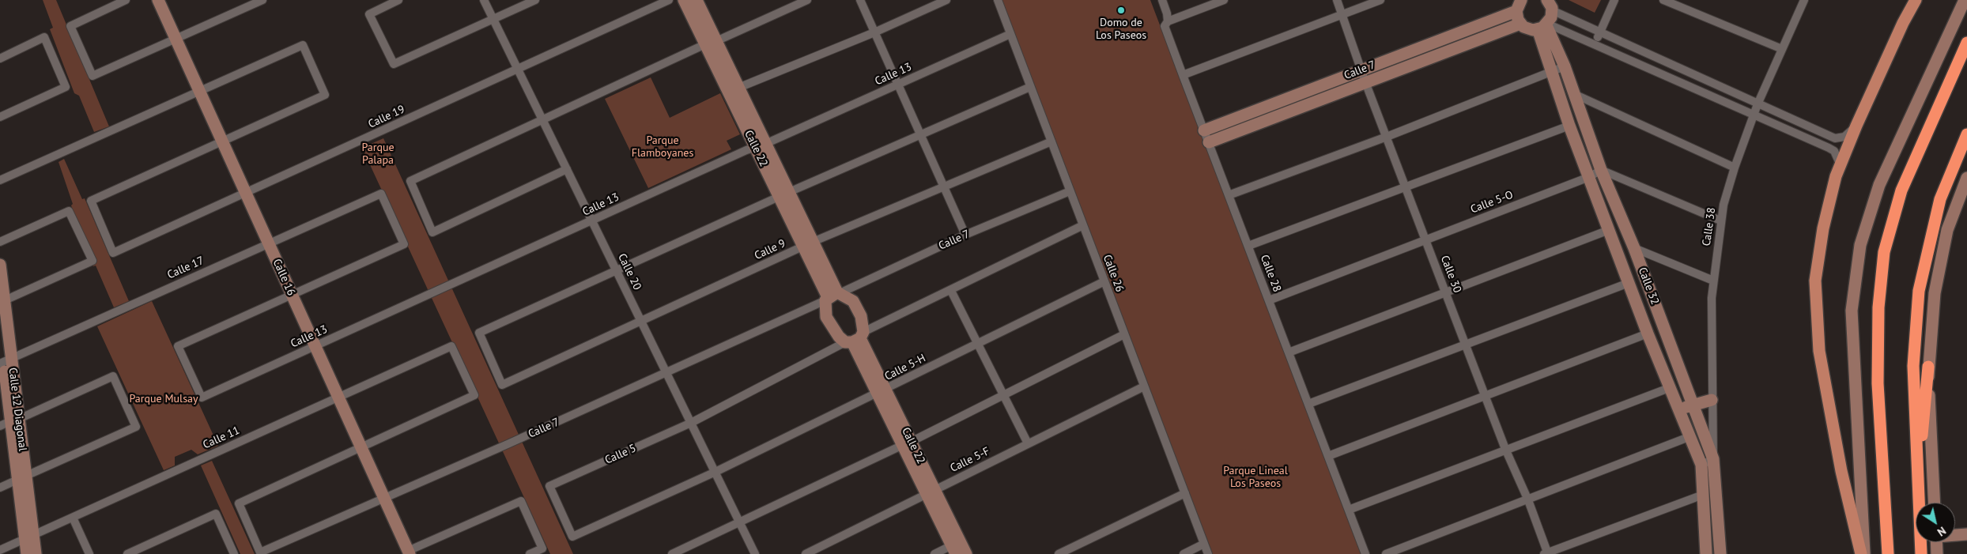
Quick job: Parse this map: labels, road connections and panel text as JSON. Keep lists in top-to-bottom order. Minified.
{"streets":{"street":["Calle 7","Calle 13","Calle 19","Calle 22","Calle 5-O","Calle 38","Calle 9","Calle 17","Calle 20","Calle 26","Calle 28","Calle 30","Calle 16","Calle 32","Calle 5-H","Calle 12 Diagonal","Calle 11","Calle 5","Calle 5-F"]},"crossings":[["Calle 7","Calle 22"],["Calle 7","Calle 20"],["Calle 7","Calle 26"],["Calle 7","Calle 28"],["Calle 7","Calle 30"],["Calle 7","Calle 16"],["Calle 7","Calle 11"],["Calle 13","Calle 22"],["Calle 13","Calle 17"],["Calle 13","Calle 20"],["Calle 13","Calle 26"],["Calle 13","Calle 16"],["Calle 19","Calle 20"],["Calle 19","Calle 16"],["Calle 22","Calle 9"],["Calle 22","Calle 5-H"],["Calle 22","Calle 5"],["Calle 22","Calle 5-F"],["Calle 5-O","Calle 28"],["Calle 5-O","Calle 30"],["Calle 5-O","Calle 32"],["Calle 38","Calle 32"],["Calle 9","Calle 20"],["Calle 9","Calle 26"],["Calle 17","Calle 16"],["Calle 17","Calle 12 Diagonal"],["Calle 20","Calle 5-H"],["Calle 20","Calle 5"],["Calle 26","Calle 5-H"],["Calle 26","Calle 5"],["Calle 26","Calle 5-F"],["Calle 16","Calle 11"],["Calle 5-H","Calle 5"],["Calle 12 Diagonal","Calle 11"]],"parks":["Parque Flamboyanes","Parque Palapa","Parque Mulsay","Parque Lineal Los Paseos"],"places":["Domo de Los Paseos"],"north":"bottom right"}
